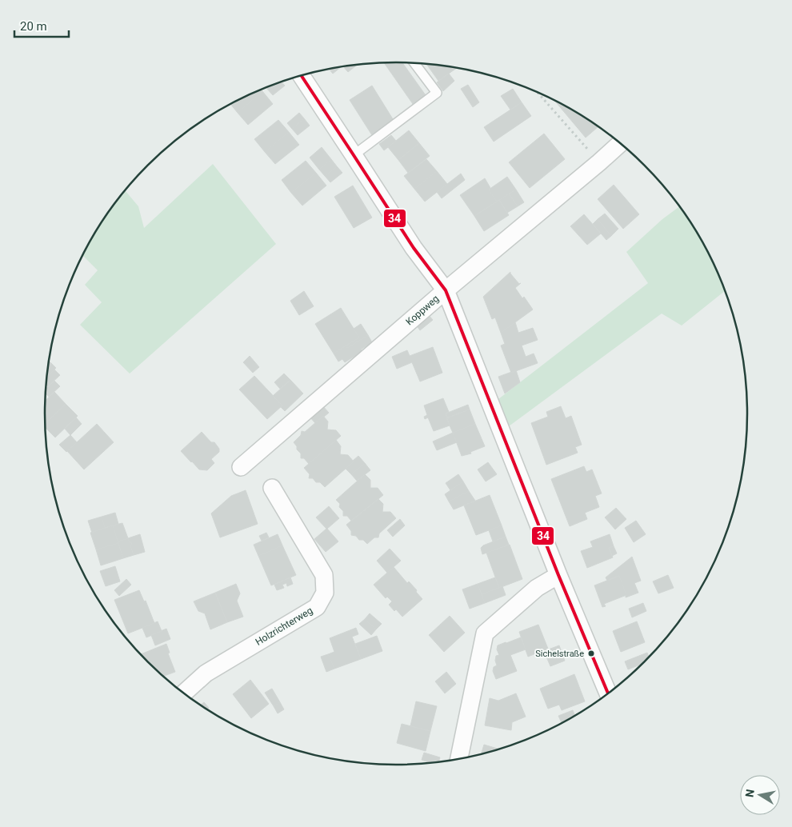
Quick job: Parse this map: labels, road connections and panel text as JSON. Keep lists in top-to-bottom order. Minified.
{"streets":{"street":["Koppweg","Holzrichterweg"]},"places":["Sichelstraße"],"lines":["transit line 34"],"scale_bar":"20 m","north":"left"}
